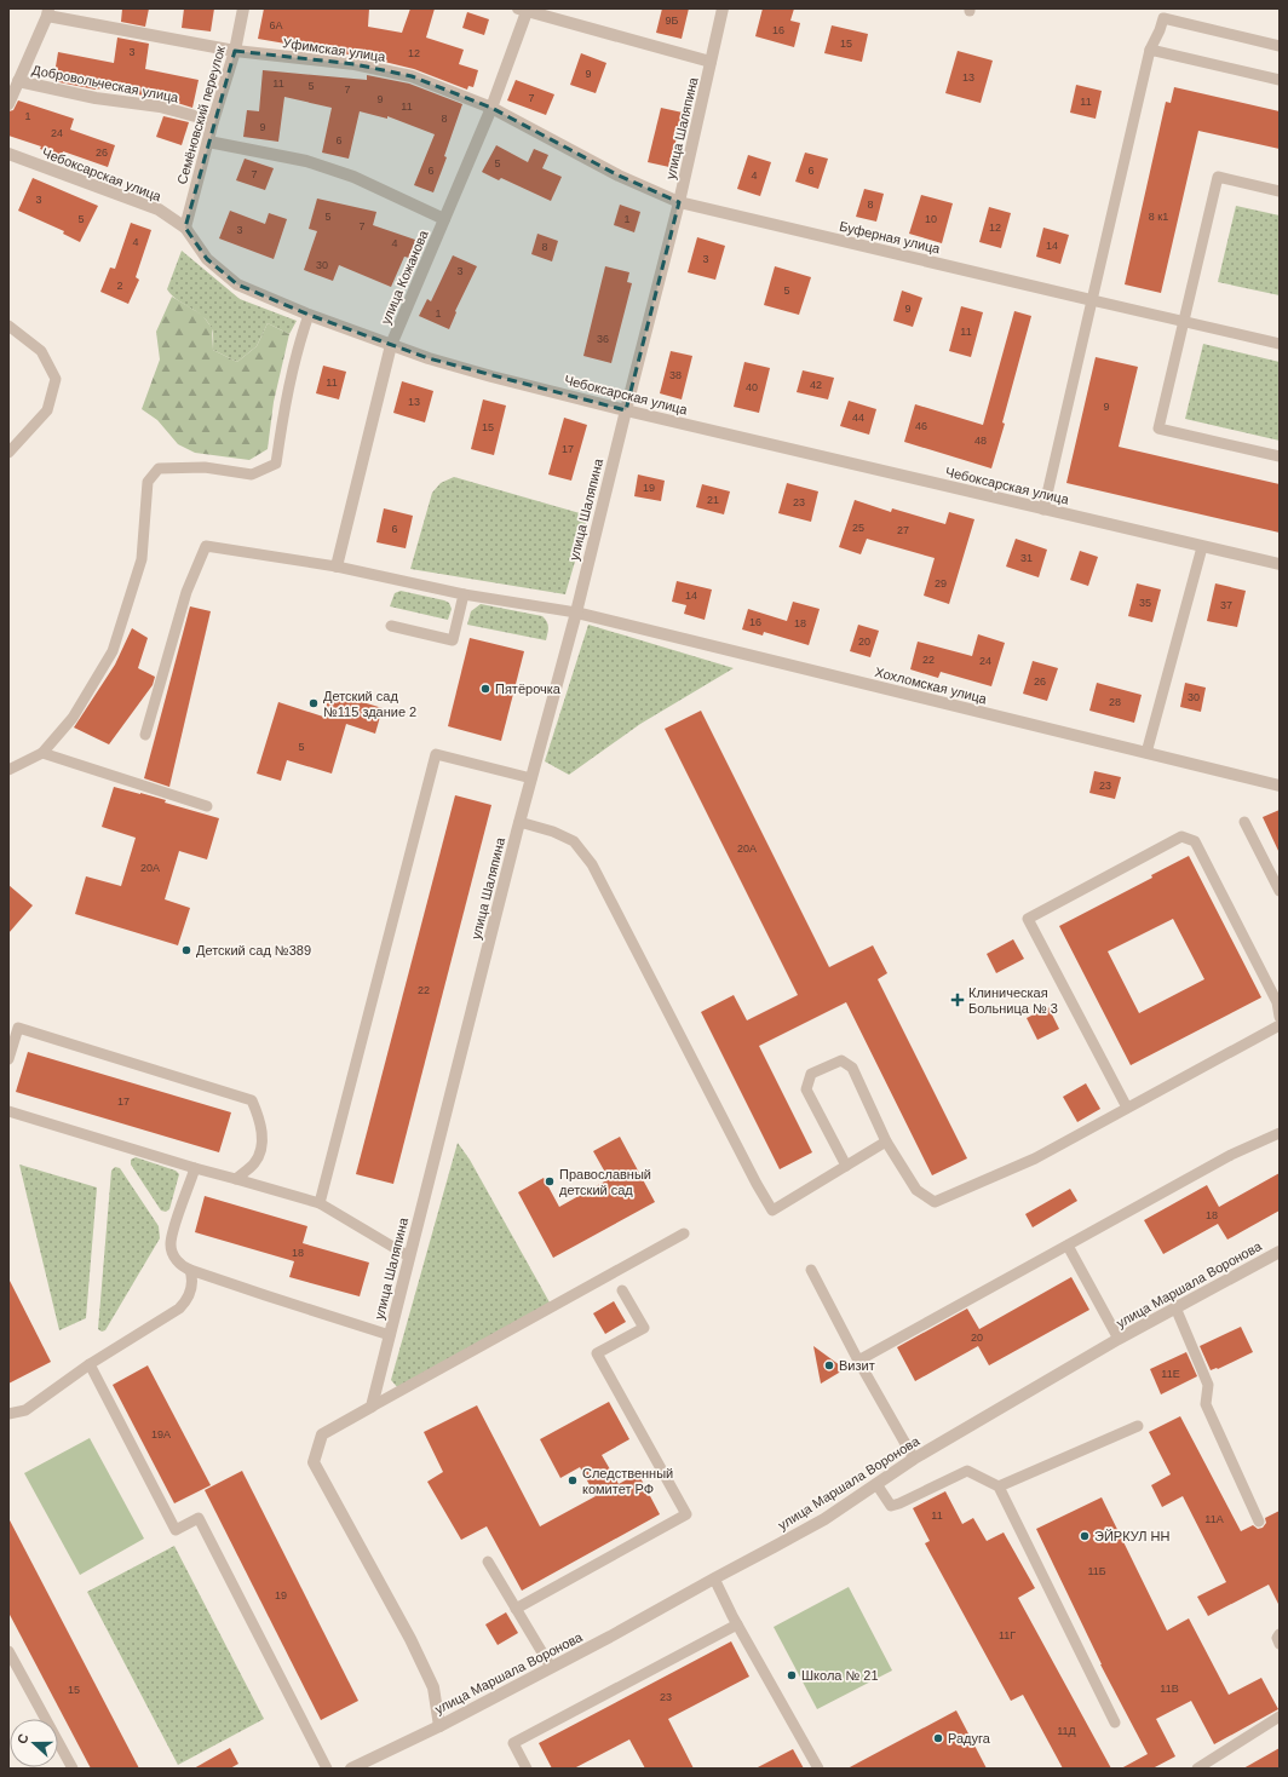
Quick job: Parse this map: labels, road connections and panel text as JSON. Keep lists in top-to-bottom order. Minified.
{"streets":{"street":["Уфимская улица","Добровольческая улица","Семёновский переулок","улица Шаляпина","Чебоксарская улица","Буферная улица","улица Кожанова","Хохломская улица","улица Маршала Воронова"]},"crossings":[["Уфимская улица","Семёновский переулок"],["Уфимская улица","улица Шаляпина"],["Уфимская улица","Буферная улица"],["Уфимская улица","улица Кожанова"],["Добровольческая улица","Семёновский переулок"],["Семёновский переулок","Чебоксарская улица"],["улица Шаляпина","Чебоксарская улица"],["улица Шаляпина","Буферная улица"],["улица Шаляпина","Хохломская улица"],["Чебоксарская улица","улица Кожанова"]],"places":{"other":["Пятёрочка","Детский сад №115 здание 2","Детский сад №389","Православный детский сад","Визит","Следственный комитет РФ","ЭЙРКУЛ НН","Школа № 21","Радуга"],"health":["Клиническая Больница № 3"]},"house_numbers":["9Б","6А","16","15","3","12","9","13","11","5","7","7","9","11","11","1","8","9","24","6","26","5","6","6","7","4","3","8","5","8 к1","5","1","10","7","12","3","4","4","14","8","3","30","3","2","5","9","1","11","36","38","11","42","40","13","9","44","46","15","48","17","19","21","23","25","6","27","31","29","14","35","37","16","18","20","22","24","26","30","28","5","23","20А","20А","22","17","18","18","20","11Е","19А","11","11А","11Б","19","11Г","11В","15","23","11Д"],"north":"left"}
